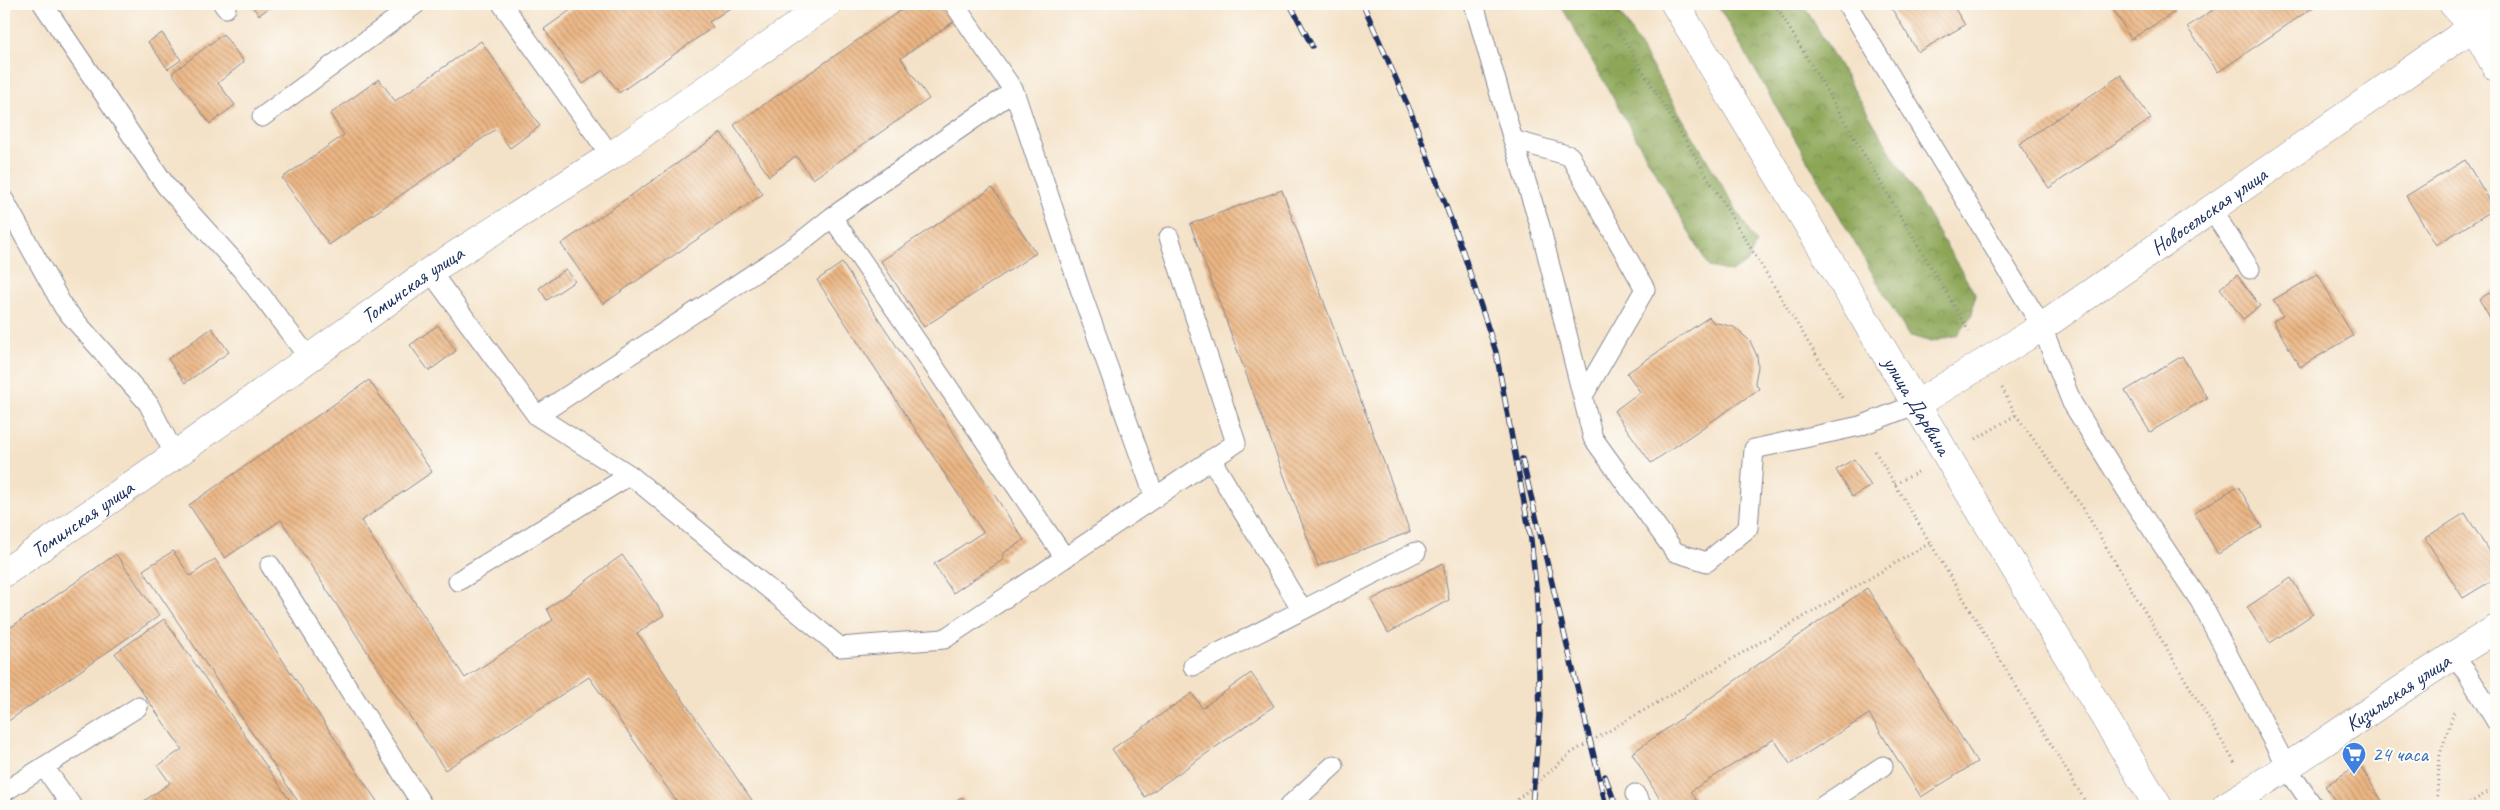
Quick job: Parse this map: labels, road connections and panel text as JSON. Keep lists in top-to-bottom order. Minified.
{"streets":{"street":["Новосельская улица","Томинская улица","улица Дарвина","Кизильская улица"]},"crossings":[["Новосельская улица","улица Дарвина"]],"places":{"supermarket":["24 часа"]}}
